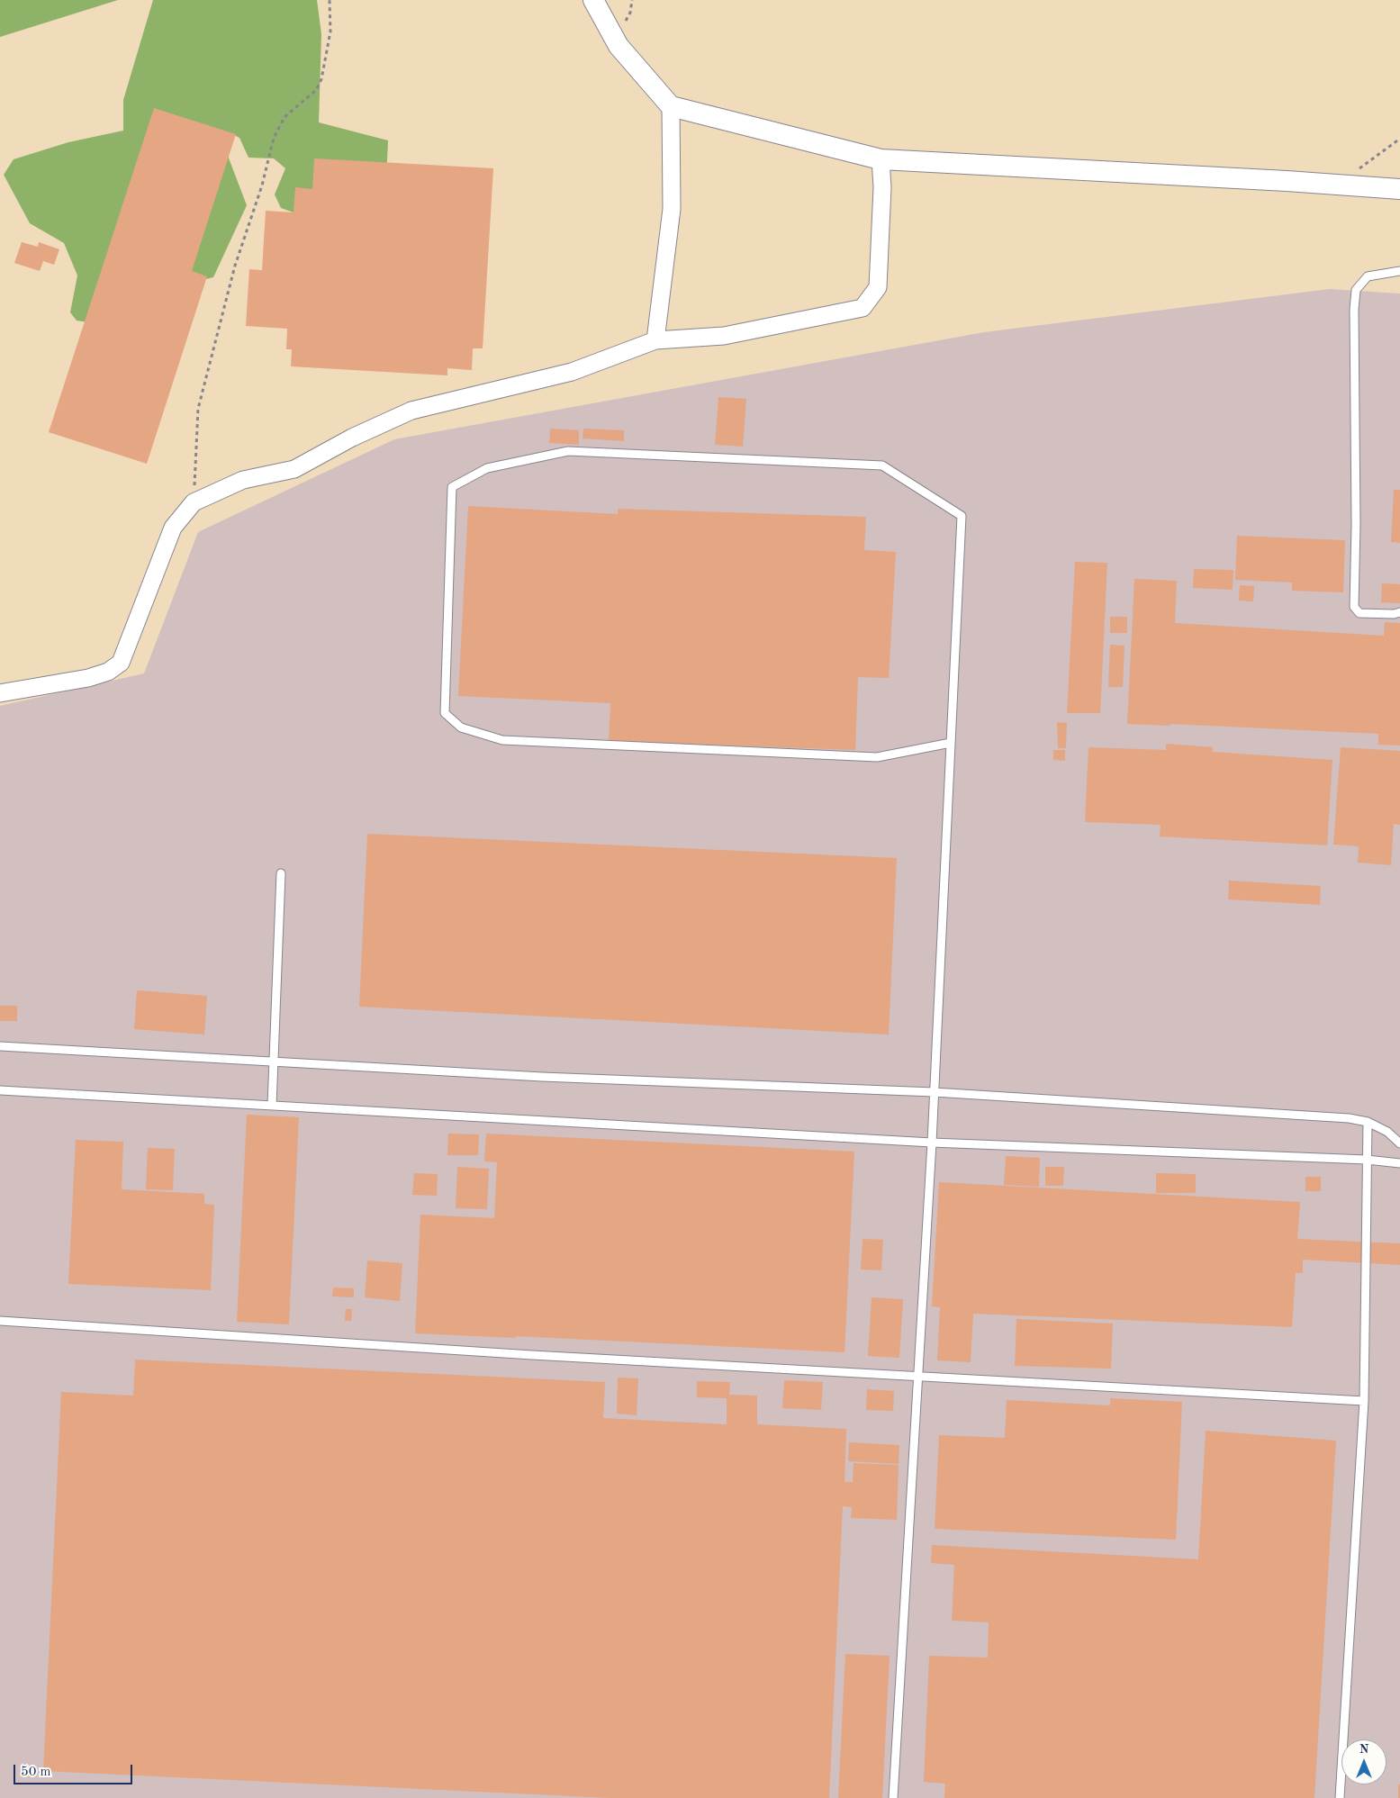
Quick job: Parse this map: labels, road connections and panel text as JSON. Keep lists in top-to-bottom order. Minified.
{"scale_bar":"50 m","north":"top"}
